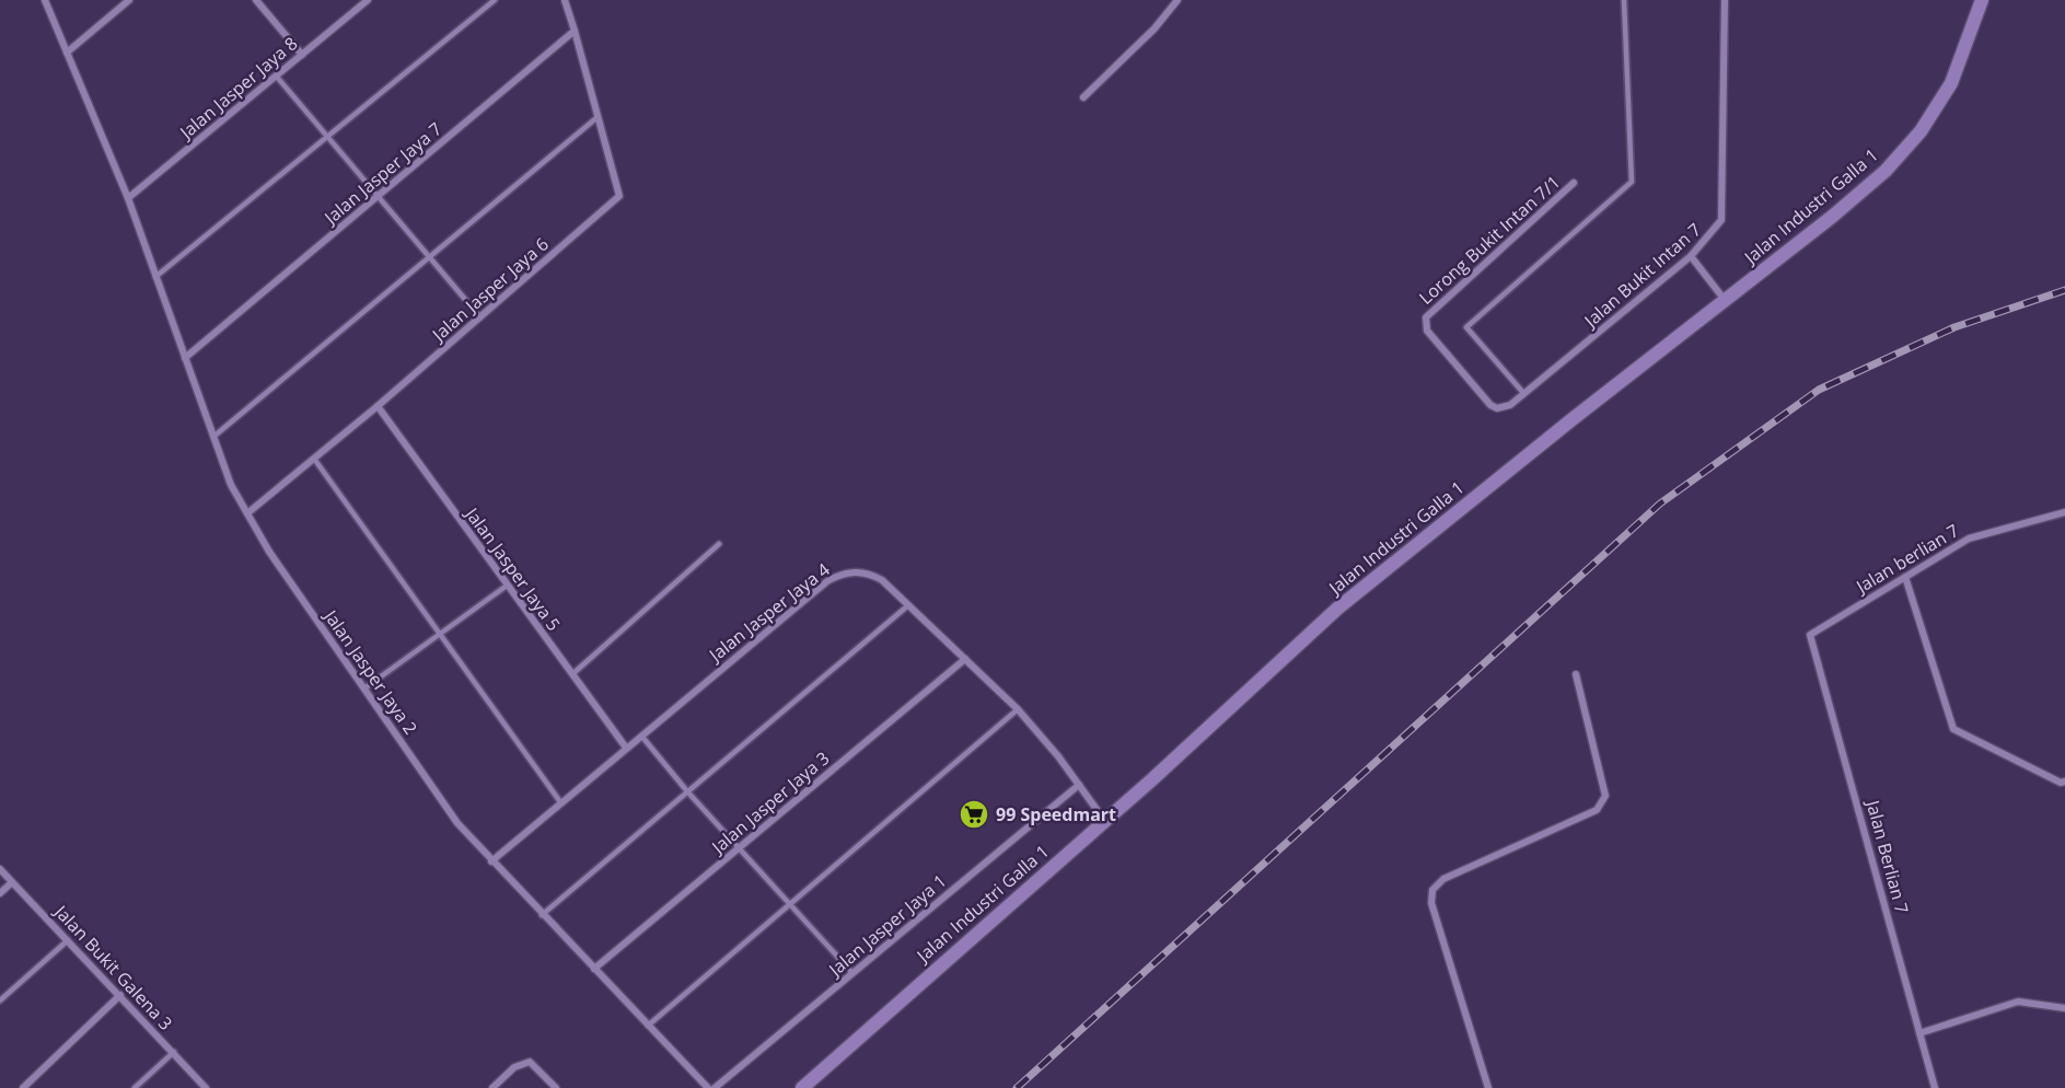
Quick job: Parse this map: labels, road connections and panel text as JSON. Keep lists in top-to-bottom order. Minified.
{"streets":{"main road":["Jalan Industri Galla 1"],"street":["Jalan Jasper Jaya 8","Jalan Jasper Jaya 7","Lorong Bukit Intan 7/1","Jalan Bukit Intan 7","Jalan Jasper Jaya 6","Jalan berlian 7","Jalan Jasper Jaya 5","Jalan Jasper Jaya 4","Jalan Jasper Jaya 2","Jalan Jasper Jaya 3","Jalan Berlian 7","Jalan Jasper Jaya 1","Jalan Bukit Galena 3"]},"crossings":[["Jalan Jasper Jaya 8","Jalan Jasper Jaya 2"],["Jalan Jasper Jaya 7","Jalan Jasper Jaya 6"],["Jalan Jasper Jaya 7","Jalan Jasper Jaya 2"],["Jalan Industri Galla 1","Jalan Jasper Jaya 4"],["Lorong Bukit Intan 7/1","Jalan Bukit Intan 7"],["Jalan Jasper Jaya 6","Jalan Jasper Jaya 5"],["Jalan Jasper Jaya 6","Jalan Jasper Jaya 2"],["Jalan berlian 7","Jalan Berlian 7"],["Jalan Jasper Jaya 5","Jalan Jasper Jaya 4"],["Jalan Jasper Jaya 4","Jalan Jasper Jaya 2"],["Jalan Jasper Jaya 4","Jalan Jasper Jaya 3"],["Jalan Jasper Jaya 4","Jalan Jasper Jaya 1"],["Jalan Jasper Jaya 2","Jalan Jasper Jaya 3"]],"places":{"supermarket":["99 Speedmart"]}}
